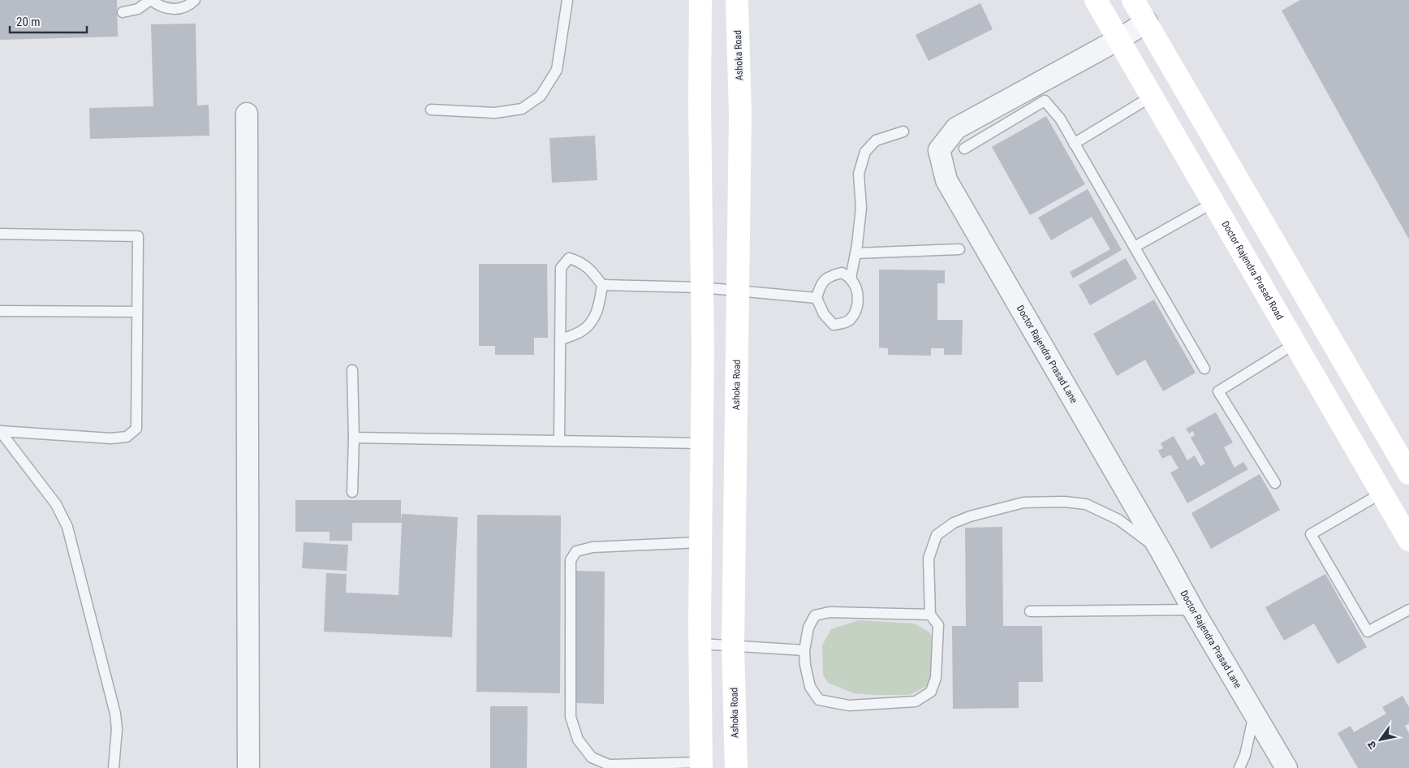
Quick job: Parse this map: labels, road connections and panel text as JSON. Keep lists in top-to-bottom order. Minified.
{"streets":{"main road":["Ashoka Road","Doctor Rajendra Prasad Road"],"street":["Doctor Rajendra Prasad Lane"]},"crossings":[["Doctor Rajendra Prasad Road","Doctor Rajendra Prasad Lane"]],"scale_bar":"20 m","north":"bottom left"}
